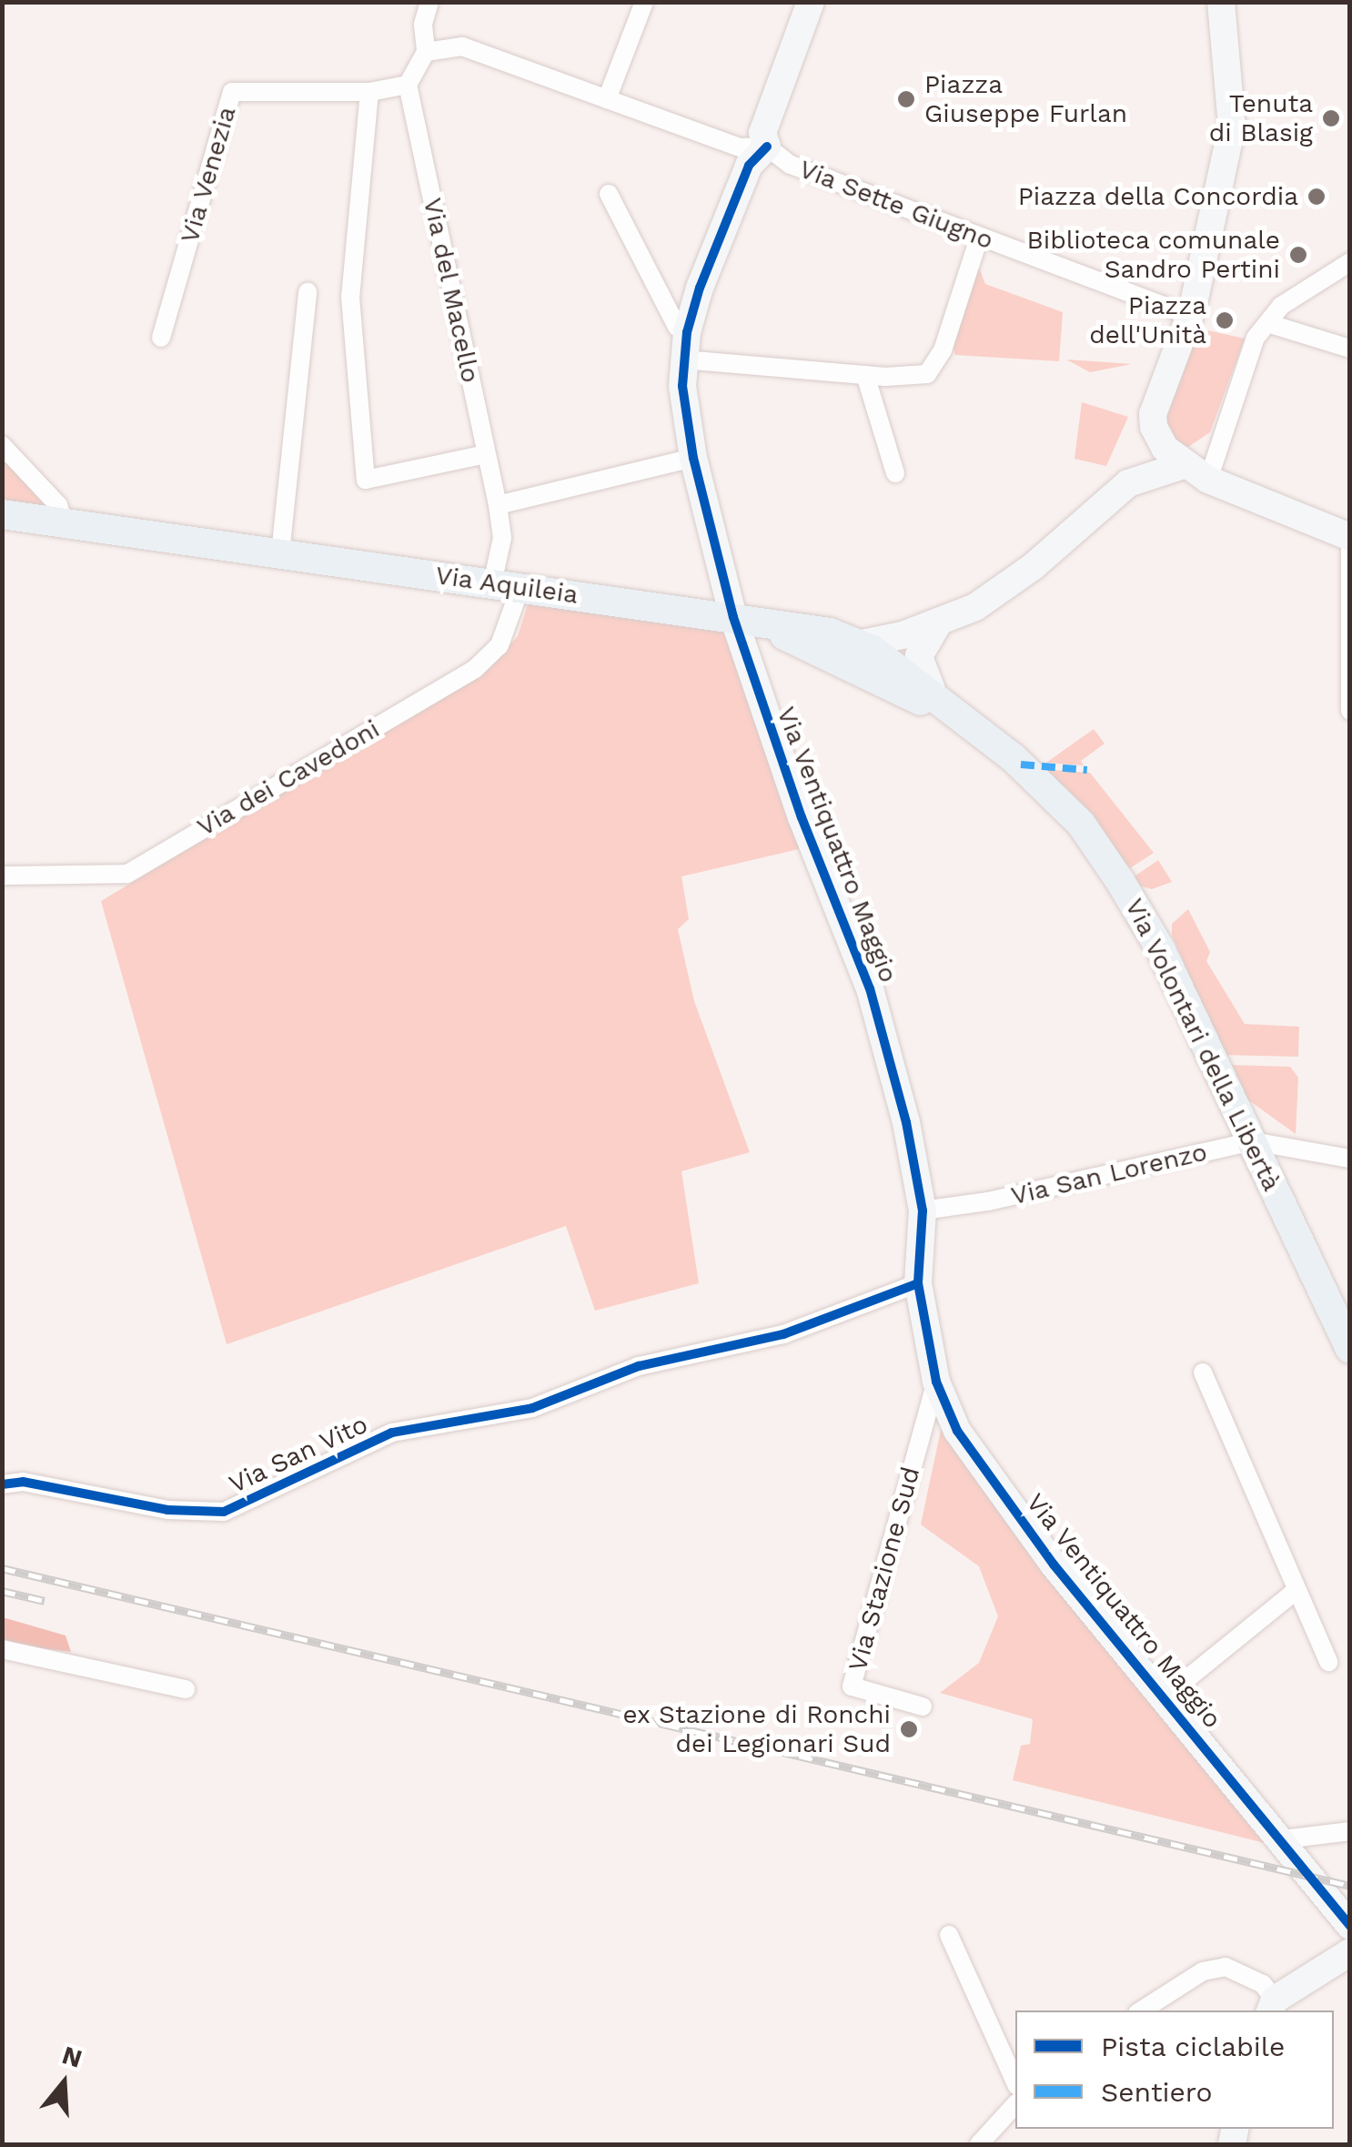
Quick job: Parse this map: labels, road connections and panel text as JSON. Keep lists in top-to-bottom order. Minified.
{"streets":{"main road":["Via Aquileia","Via Volontari della Libertà"],"street":["Via Venezia","Via Sette Giugno","Via del Macello","Via dei Cavedoni","Via Ventiquattro Maggio","Via San Lorenzo","Via San Vito","Via Stazione Sud"]},"crossings":[["Via Venezia","Via del Macello"],["Via del Macello","Via Aquileia"],["Via del Macello","Via dei Cavedoni"],["Via Aquileia","Via dei Cavedoni"],["Via Aquileia","Via Ventiquattro Maggio"],["Via Ventiquattro Maggio","Via San Lorenzo"],["Via Ventiquattro Maggio","Via San Vito"],["Via Ventiquattro Maggio","Via Stazione Sud"],["Via Volontari della Libertà","Via San Lorenzo"]],"places":["Piazza Giuseppe Furlan","Tenuta di Blasig","Piazza della Concordia","Biblioteca comunale Sandro Pertini","Piazza dell'Unità","ex Stazione di Ronchi dei Legionari Sud"],"legend":["Pista ciclabile","Sentiero"],"north":"top"}
